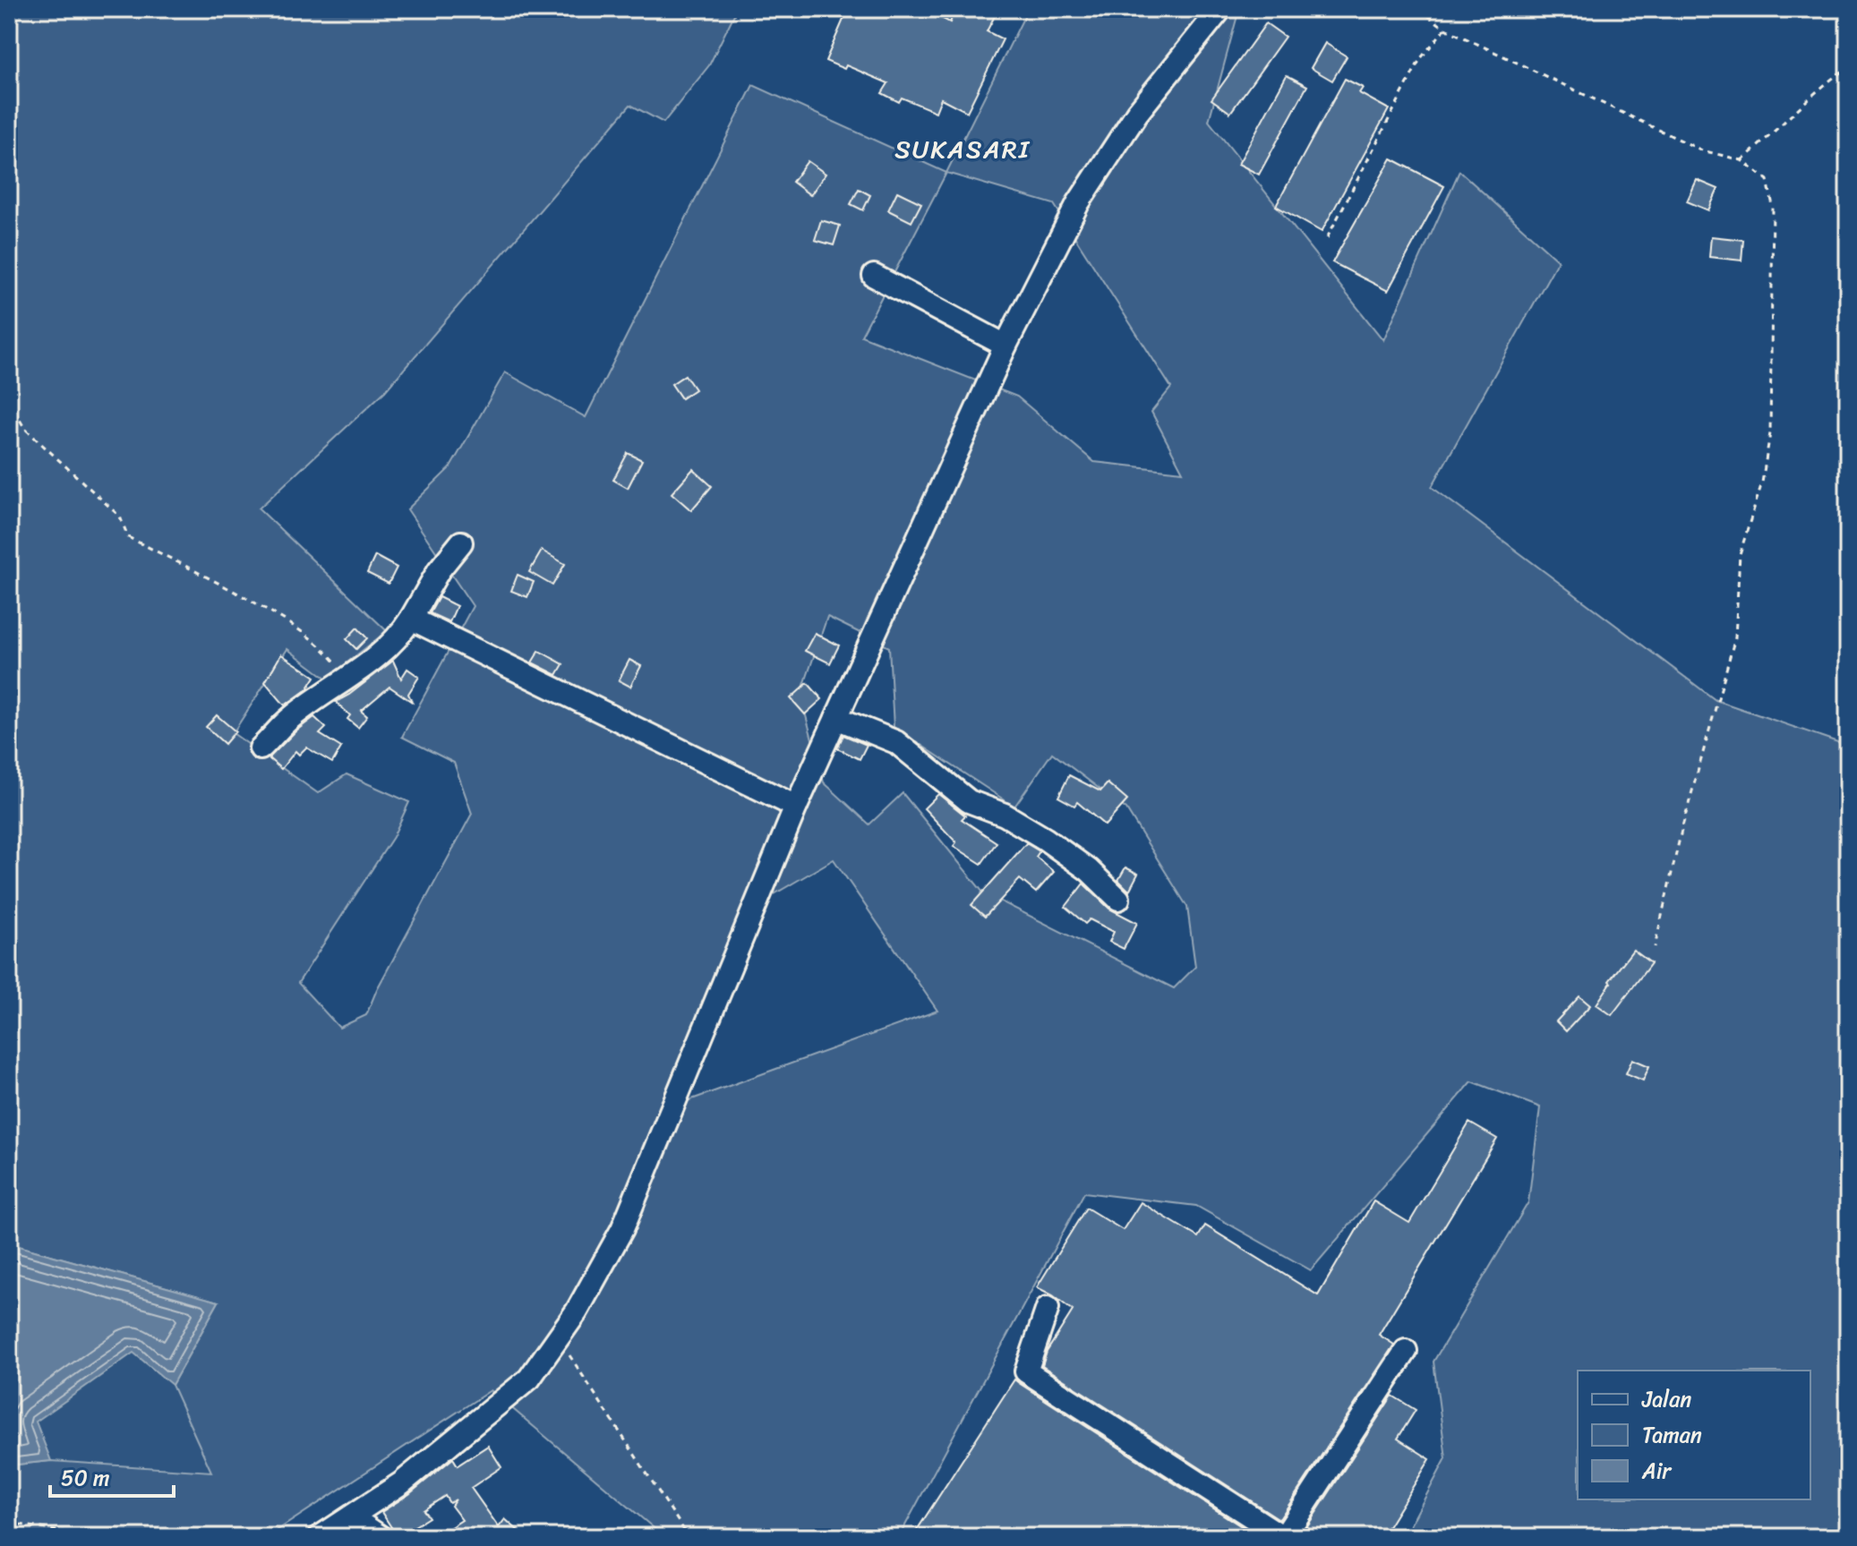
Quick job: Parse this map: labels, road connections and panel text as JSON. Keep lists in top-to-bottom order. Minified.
{"districts":["SUKASARI"],"legend":["Jalan","Taman","Air"],"scale_bar":"50 m"}
